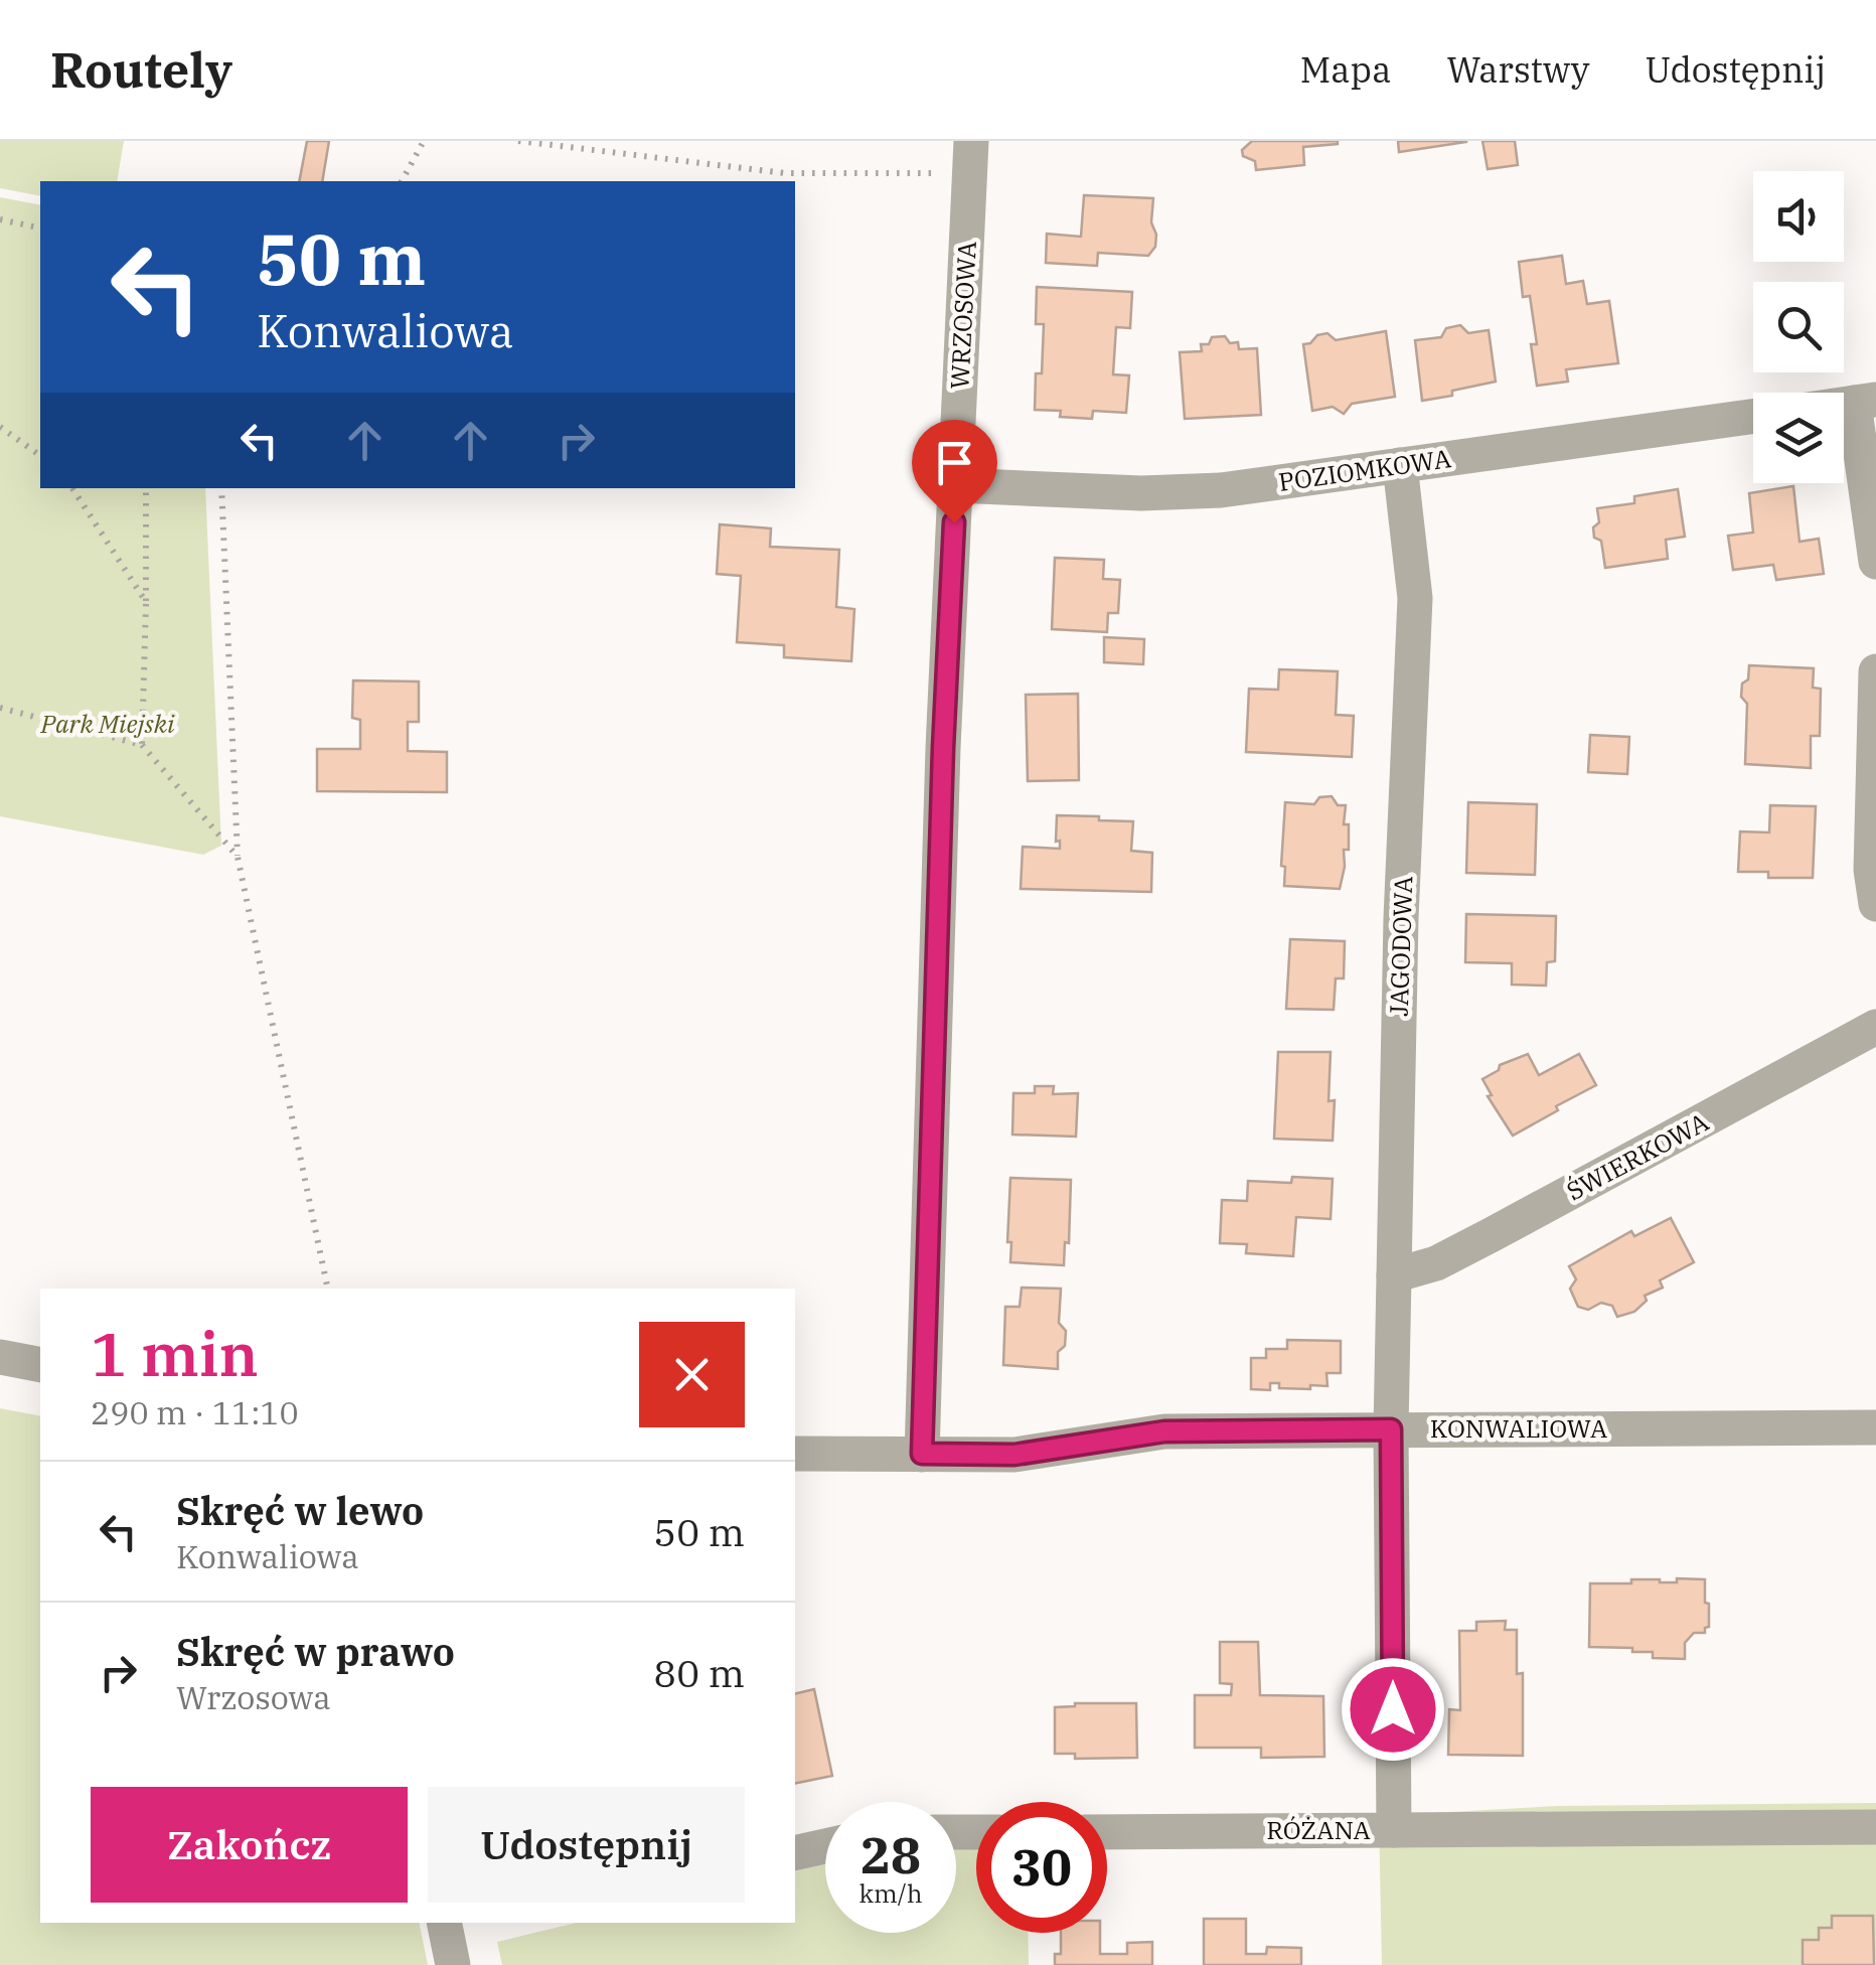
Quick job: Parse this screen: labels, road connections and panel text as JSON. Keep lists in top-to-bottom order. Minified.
{"streets":{"street":["WRZOSOWA","POZIOMKOWA","JAGODOWA","ŚWIERKOWA","KONWALIOWA","RÓŻANA"]},"crossings":[["WRZOSOWA","POZIOMKOWA"],["WRZOSOWA","KONWALIOWA"],["POZIOMKOWA","JAGODOWA"],["JAGODOWA","ŚWIERKOWA"],["JAGODOWA","KONWALIOWA"],["JAGODOWA","RÓŻANA"],["KONWALIOWA","RÓŻANA"]],"parks":["Park Miejski"],"page":{"header":"Routely","nav":["Mapa","Warstwy","Udostępnij"],"turn":["50 m","Konwaliowa"],"heading":["1 min","290 m · 11:10"],"list":[{"name":"Skręć w lewo","note":"Konwaliowa","value":"50 m"},{"name":"Skręć w prawo","note":"Wrzosowa","value":"80 m"}],"buttons":["Zakończ","Udostępnij"],"speed":"28 km/h","limit":"30"}}
